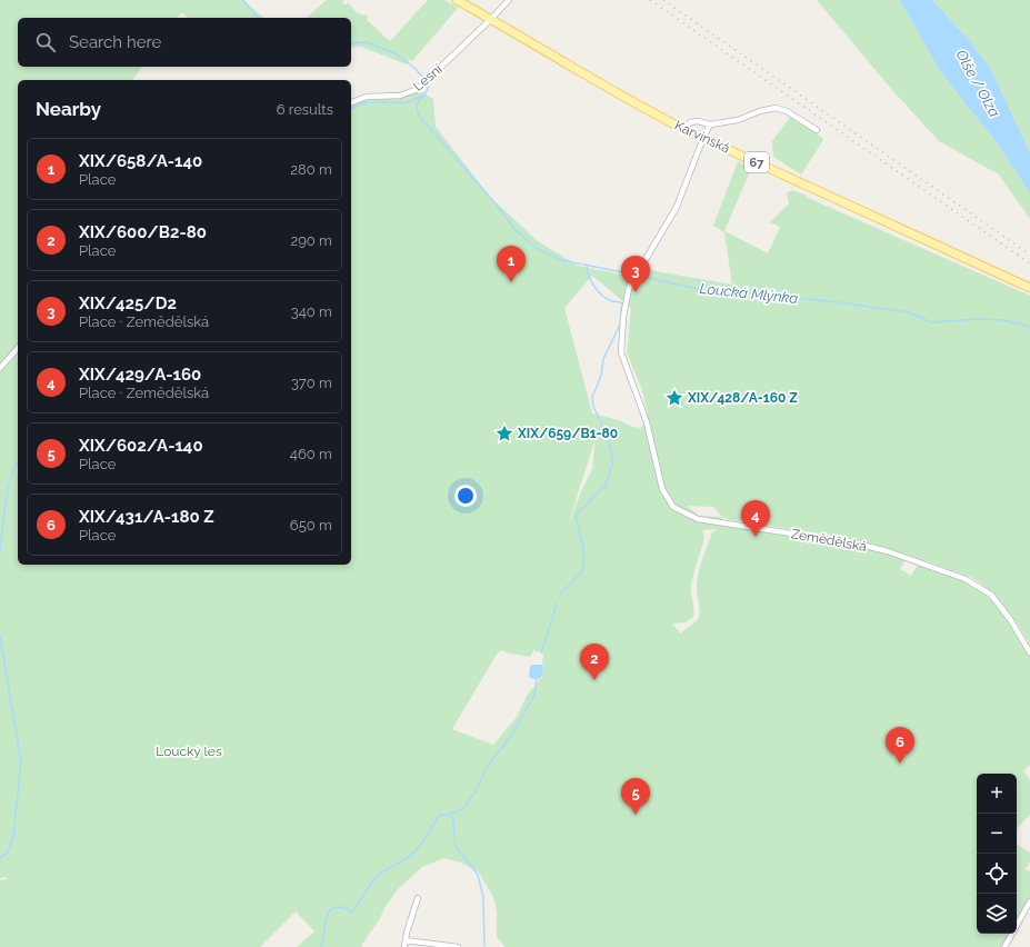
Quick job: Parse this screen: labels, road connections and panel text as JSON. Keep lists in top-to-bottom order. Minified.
{"streets":{"main road":["Karvinská","67"],"street":["Lesní","Zemědělská"]},"crossings":[["Lesní","Karvinská"],["Karvinská","Zemědělská"]],"water":["Olše / Olza","Loucká Mlýnka"],"parks":["Loucký les"],"places":{"place":["XIX/428/A-160 Z","XIX/659/B1-80"]},"page":{"search":"Search here","heading":["Nearby","6 results"],"list":[{"mark":"1","name":"XIX/658/A-140","note":"Place","value":"280 m"},{"mark":"2","name":"XIX/600/B2-80","note":"Place","value":"290 m"},{"mark":"3","name":"XIX/425/D2","note":"Place · Zemědělská","value":"340 m"},{"mark":"4","name":"XIX/429/A-160","note":"Place · Zemědělská","value":"370 m"},{"mark":"5","name":"XIX/602/A-140","note":"Place","value":"460 m"},{"mark":"6","name":"XIX/431/A-180 Z","note":"Place","value":"650 m"}],"pins":["1","3","4","2","6","5"],"map_buttons":["+","−"]}}
